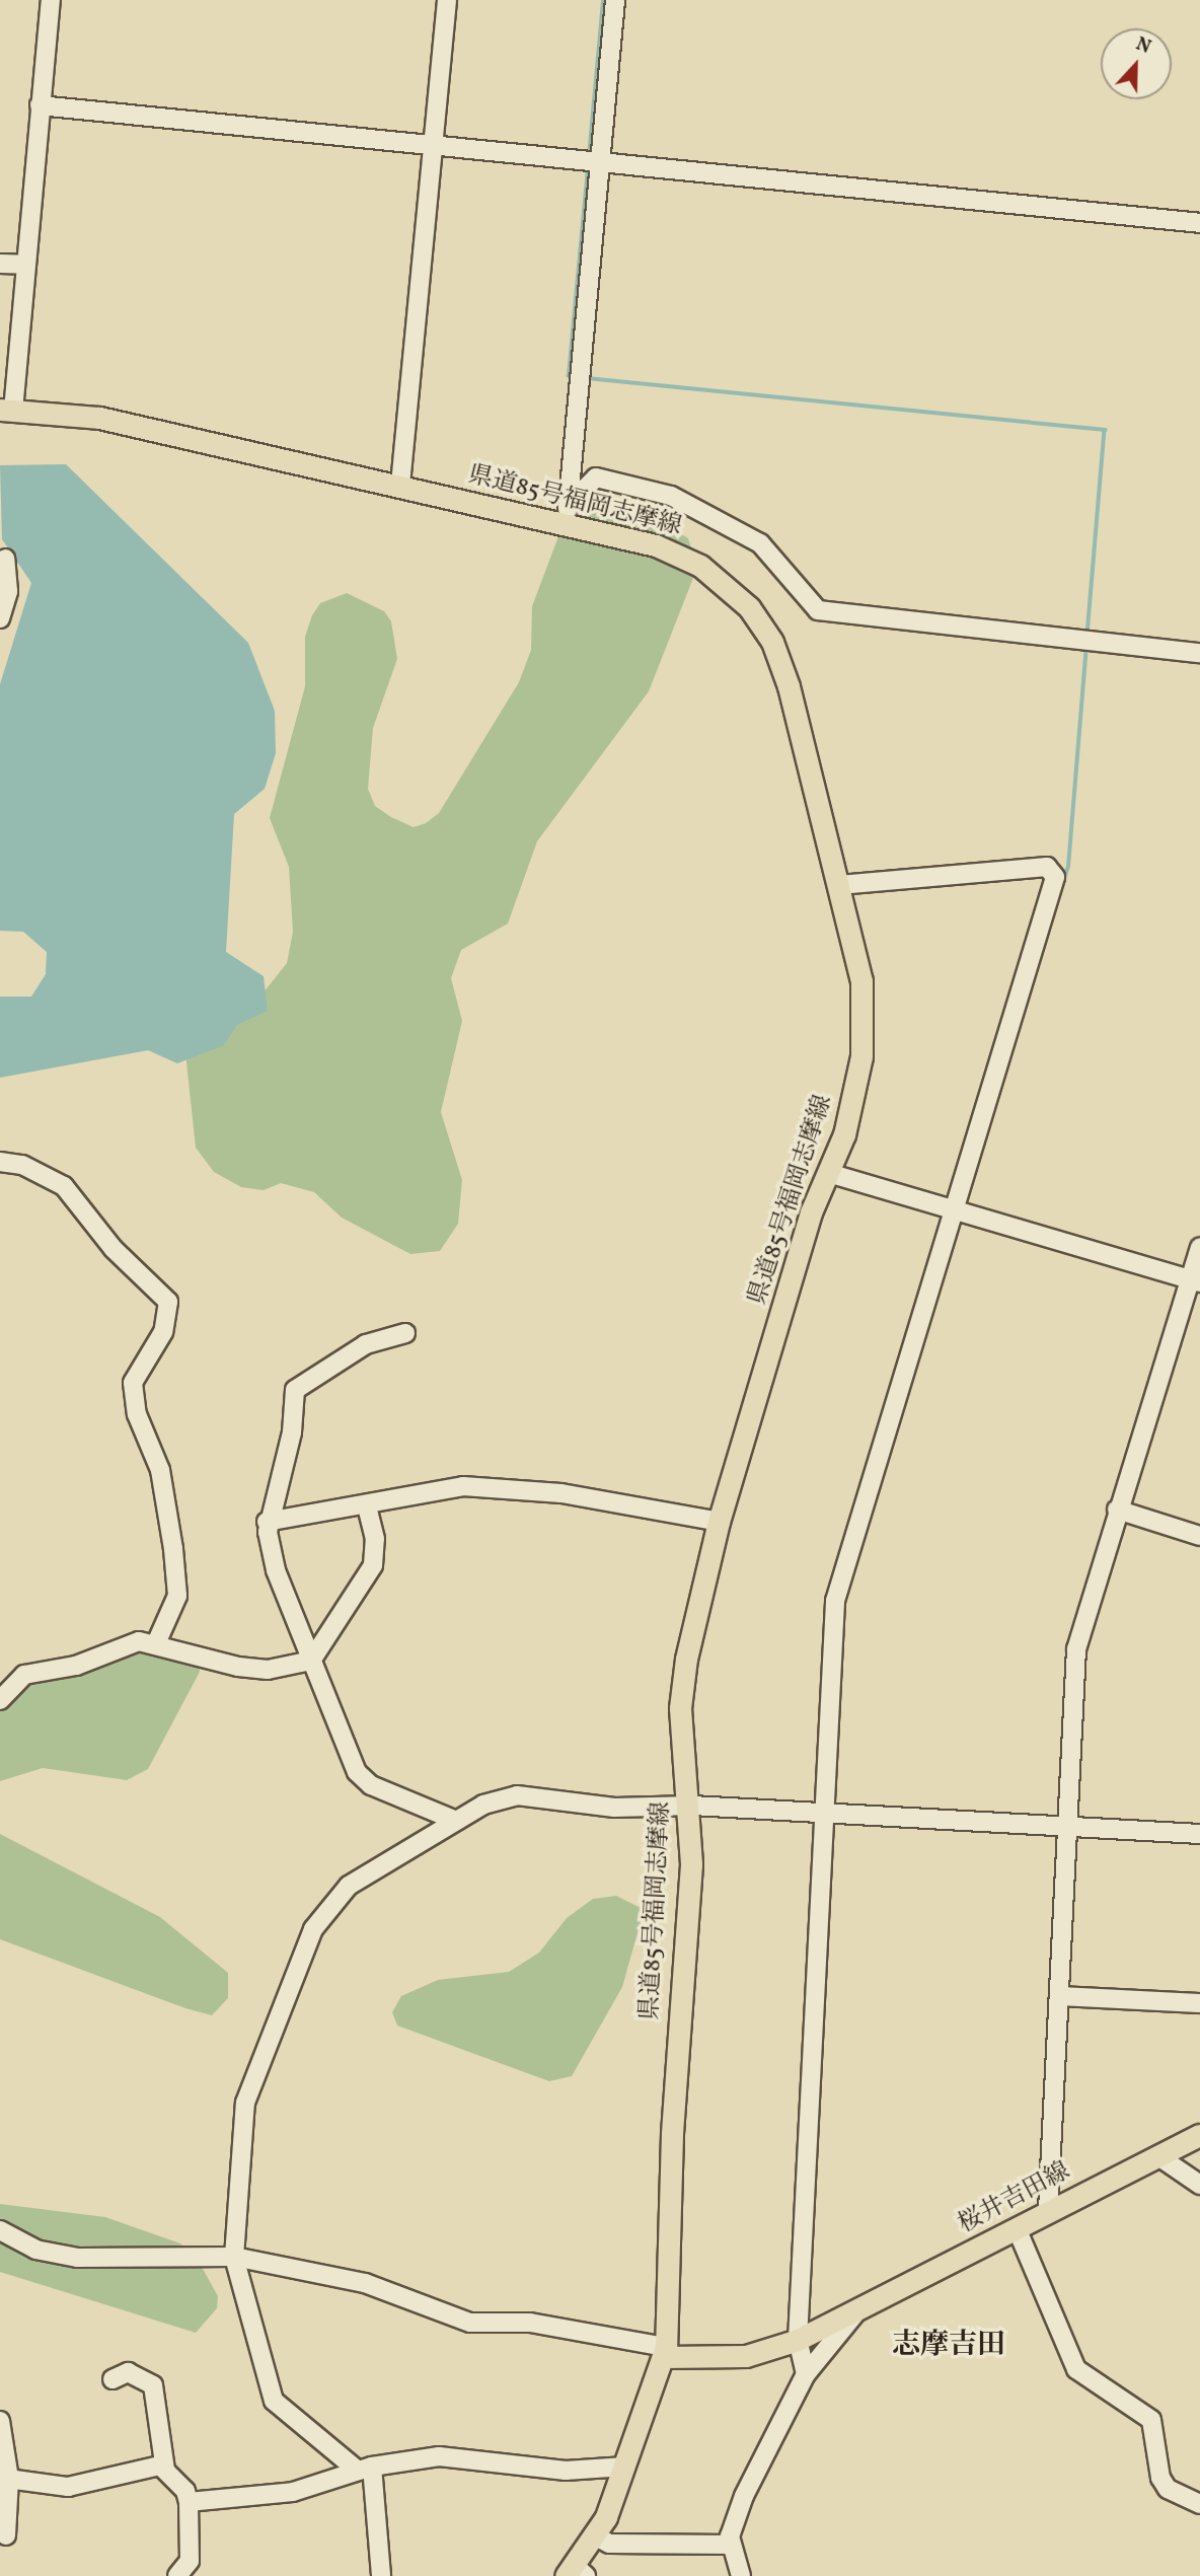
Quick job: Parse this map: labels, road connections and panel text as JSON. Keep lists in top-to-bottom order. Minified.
{"streets":{"main road":["県道85号福岡志摩線","桜井吉田線"]},"crossings":[["県道85号福岡志摩線","桜井吉田線"]],"districts":["志摩吉田"],"north":"top"}
